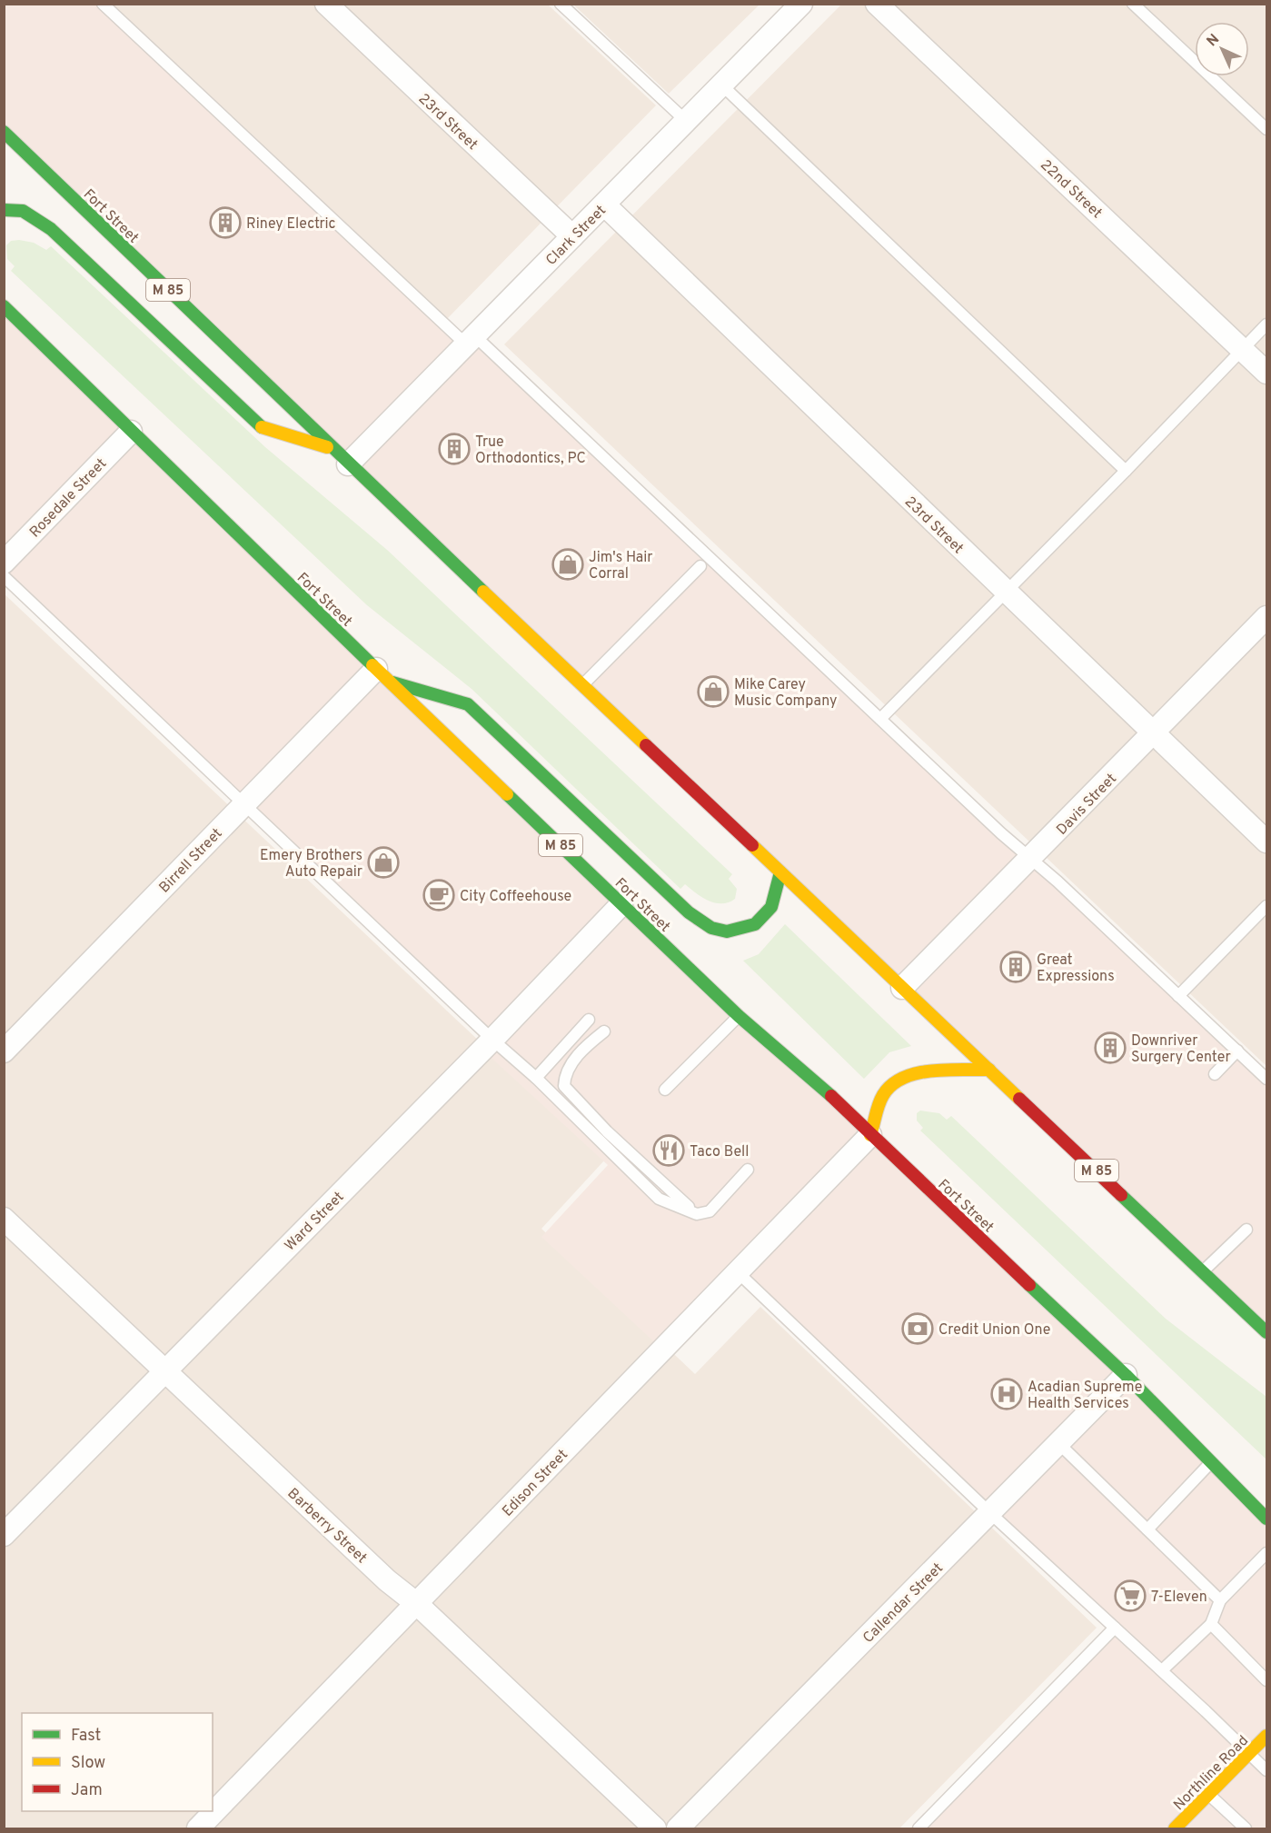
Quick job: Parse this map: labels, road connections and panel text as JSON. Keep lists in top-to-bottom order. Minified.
{"streets":{"main road":["Fort Street","M 85","Northline Road"],"street":["23rd Street","22nd Street","Clark Street","Rosedale Street","Davis Street","Birrell Street","Ward Street","Edison Street","Barberry Street","Callendar Street"]},"crossings":[["23rd Street","Clark Street"],["23rd Street","Davis Street"],["Fort Street","Clark Street"],["Fort Street","Rosedale Street"],["Fort Street","Davis Street"],["Fort Street","Birrell Street"],["Fort Street","Ward Street"],["Fort Street","Edison Street"],["Fort Street","Callendar Street"],["Ward Street","Barberry Street"],["Edison Street","Barberry Street"]],"places":{"building":["Riney Electric","True Orthodontics, PC","Great Expressions","Downriver Surgery Center"],"shop":["Jim's Hair Corral","Mike Carey Music Company","Emery Brothers Auto Repair"],"cafe":["City Coffeehouse"],"restaurant":["Taco Bell"],"bank":["Credit Union One"],"hospital":["Acadian Supreme Health Services"],"supermarket":["7-Eleven"]},"legend":["Fast","Slow","Jam"],"north":"top left"}
